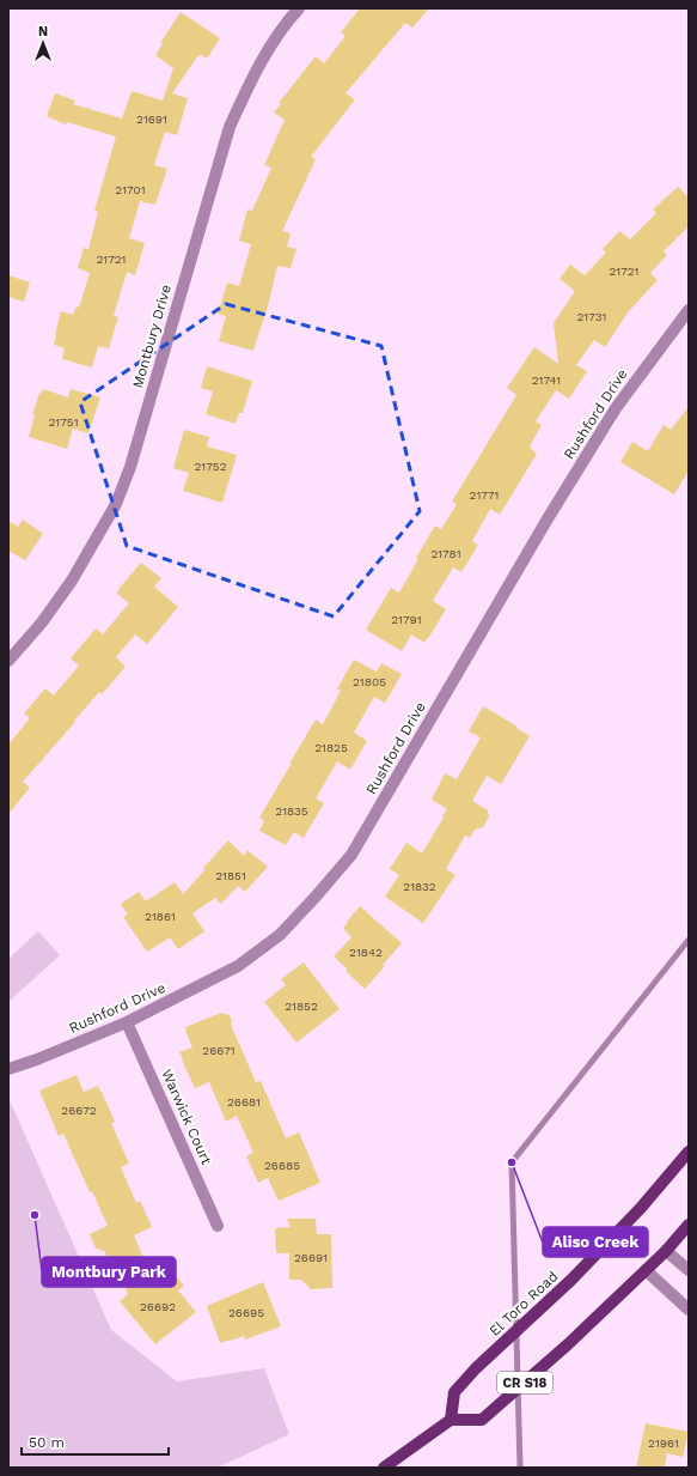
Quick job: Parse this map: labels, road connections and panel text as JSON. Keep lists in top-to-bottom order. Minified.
{"streets":{"main road":["El Toro Road","CR S18"],"street":["Montbury Drive","Rushford Drive","Warwick Court"]},"crossings":[["Rushford Drive","Warwick Court"],["El Toro Road","CR S18"]],"places":["Aliso Creek","Montbury Park"],"house_numbers":["21691","21701","21721","21721","21731","21741","21751","21752","21771","21781","21791","21805","21825","21835","21851","21832","21861","21842","21852","26671","26681","26672","26685","26691","26692","26695","21961"],"scale_bar":"50 m","north":"top"}
